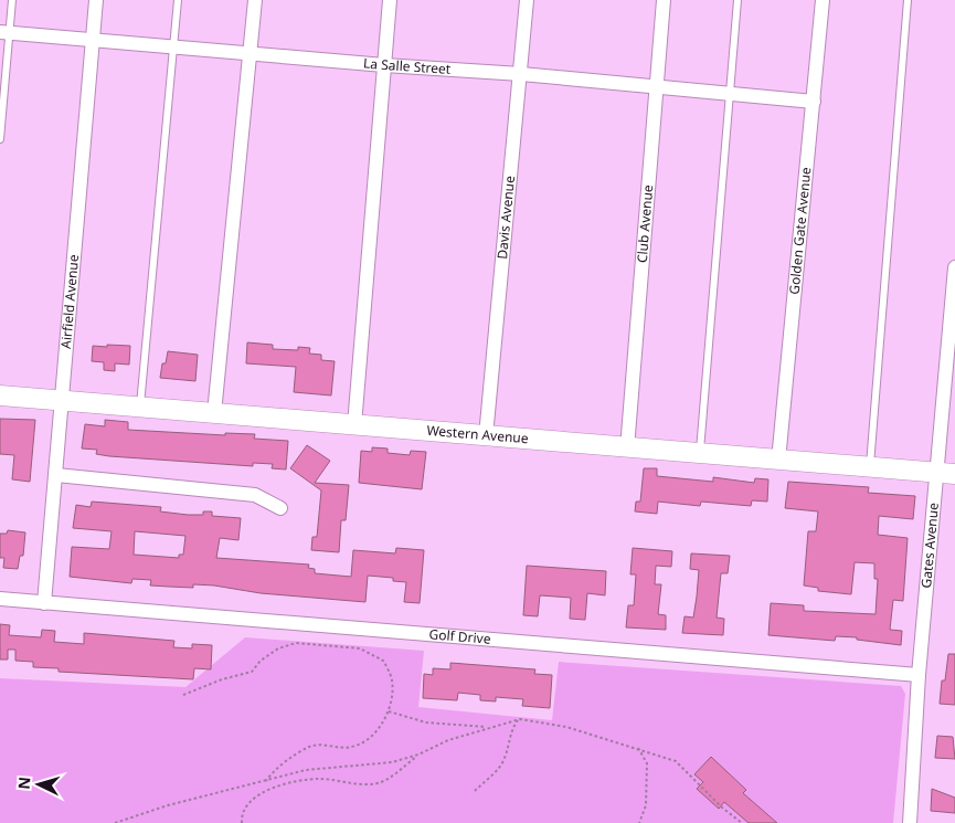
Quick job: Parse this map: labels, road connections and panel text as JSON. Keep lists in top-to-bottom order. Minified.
{"streets":{"street":["La Salle Street","Davis Avenue","Club Avenue","Golden Gate Avenue","Airfield Avenue","Western Avenue","Gates Avenue","Golf Drive"]},"crossings":[["La Salle Street","Davis Avenue"],["La Salle Street","Club Avenue"],["La Salle Street","Golden Gate Avenue"],["La Salle Street","Airfield Avenue"],["Davis Avenue","Western Avenue"],["Club Avenue","Western Avenue"],["Golden Gate Avenue","Western Avenue"],["Airfield Avenue","Western Avenue"],["Airfield Avenue","Golf Drive"],["Western Avenue","Gates Avenue"],["Gates Avenue","Golf Drive"]],"north":"left"}
